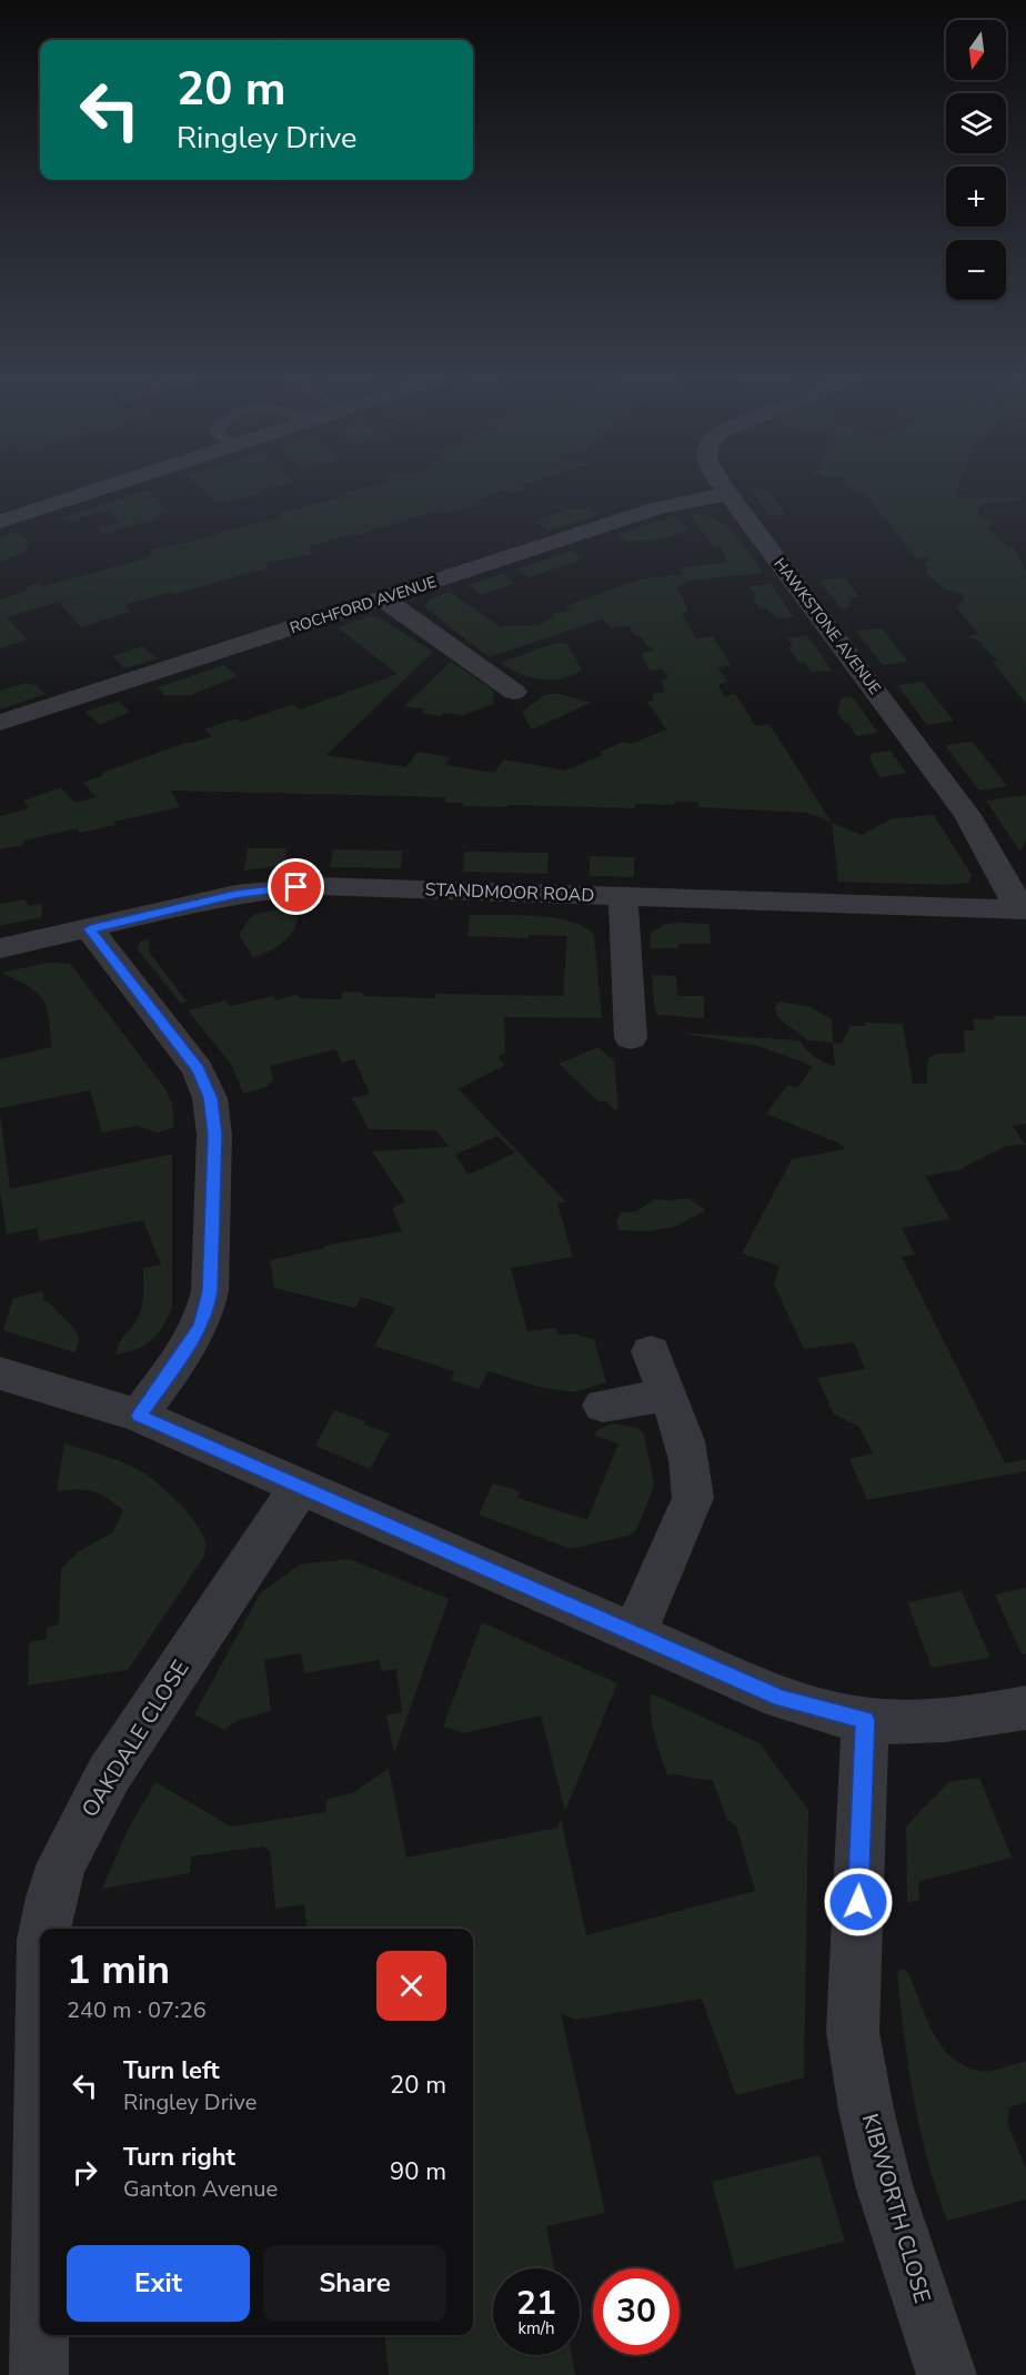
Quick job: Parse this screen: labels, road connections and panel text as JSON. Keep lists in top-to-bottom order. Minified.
{"streets":{"street":["ROCHFORD AVENUE","HAWKSTONE AVENUE","STANDMOOR ROAD","OAKDALE CLOSE","KIBWORTH CLOSE"]},"crossings":[["ROCHFORD AVENUE","HAWKSTONE AVENUE"],["HAWKSTONE AVENUE","STANDMOOR ROAD"]],"north":"bottom","page":{"map_buttons":["+","−"],"turn":["20 m","Ringley Drive"],"heading":["1 min","240 m · 07:26"],"list":[{"name":"Turn left","note":"Ringley Drive","value":"20 m"},{"name":"Turn right","note":"Ganton Avenue","value":"90 m"}],"buttons":["Exit","Share"],"speed":"21 km/h","limit":"30"}}
